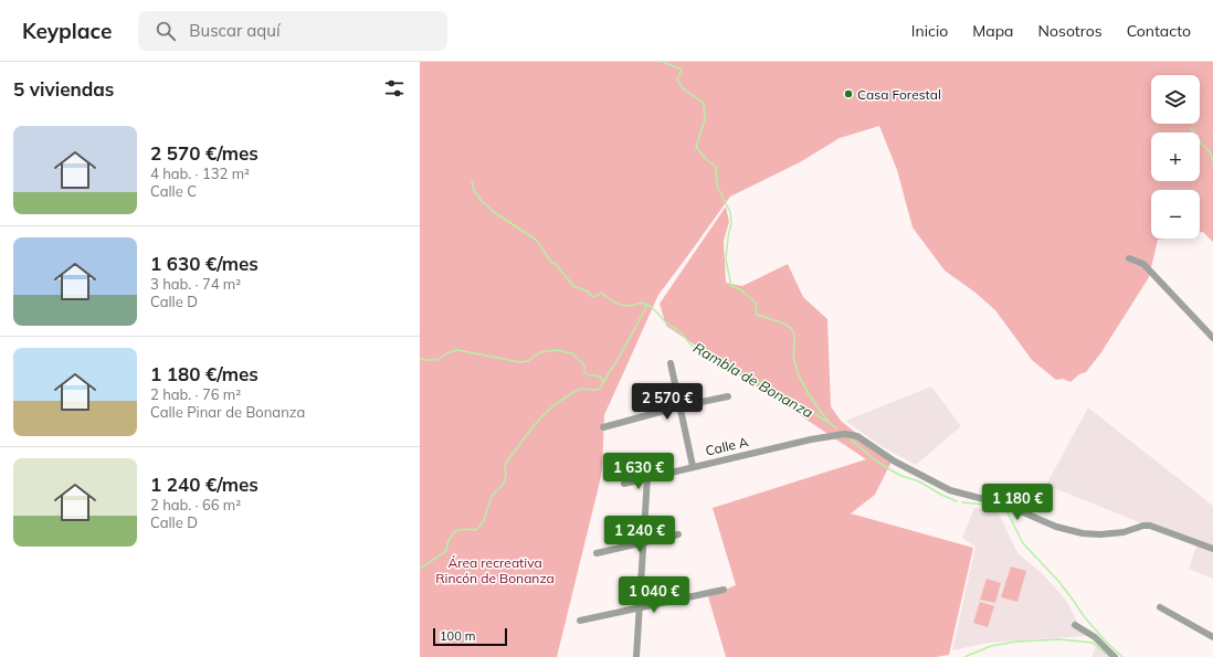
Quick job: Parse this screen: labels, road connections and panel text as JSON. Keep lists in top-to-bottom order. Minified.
{"streets":{"street":["Calle A"]},"water":["Rambla de Bonanza"],"parks":["Área recreativa Rincón de Bonanza"],"places":["Casa Forestal"],"scale_bar":"100 m","page":{"header":"Keyplace","search":"Buscar aquí","nav":["Inicio","Mapa","Nosotros","Contacto"],"heading":"5 viviendas","map_buttons":["+","−"],"list":[{"name":"2 570 €/mes","note":"4 hab. · 132 m² · Calle C"},{"name":"1 630 €/mes","note":"3 hab. · 74 m² · Calle D"},{"name":"1 180 €/mes","note":"2 hab. · 76 m² · Calle Pinar de Bonanza"},{"name":"1 240 €/mes","note":"2 hab. · 66 m² · Calle D"}],"price":["2 570 €","1 630 €","1 180 €","1 240 €","1 040 €"],"scale":"100 m"}}
